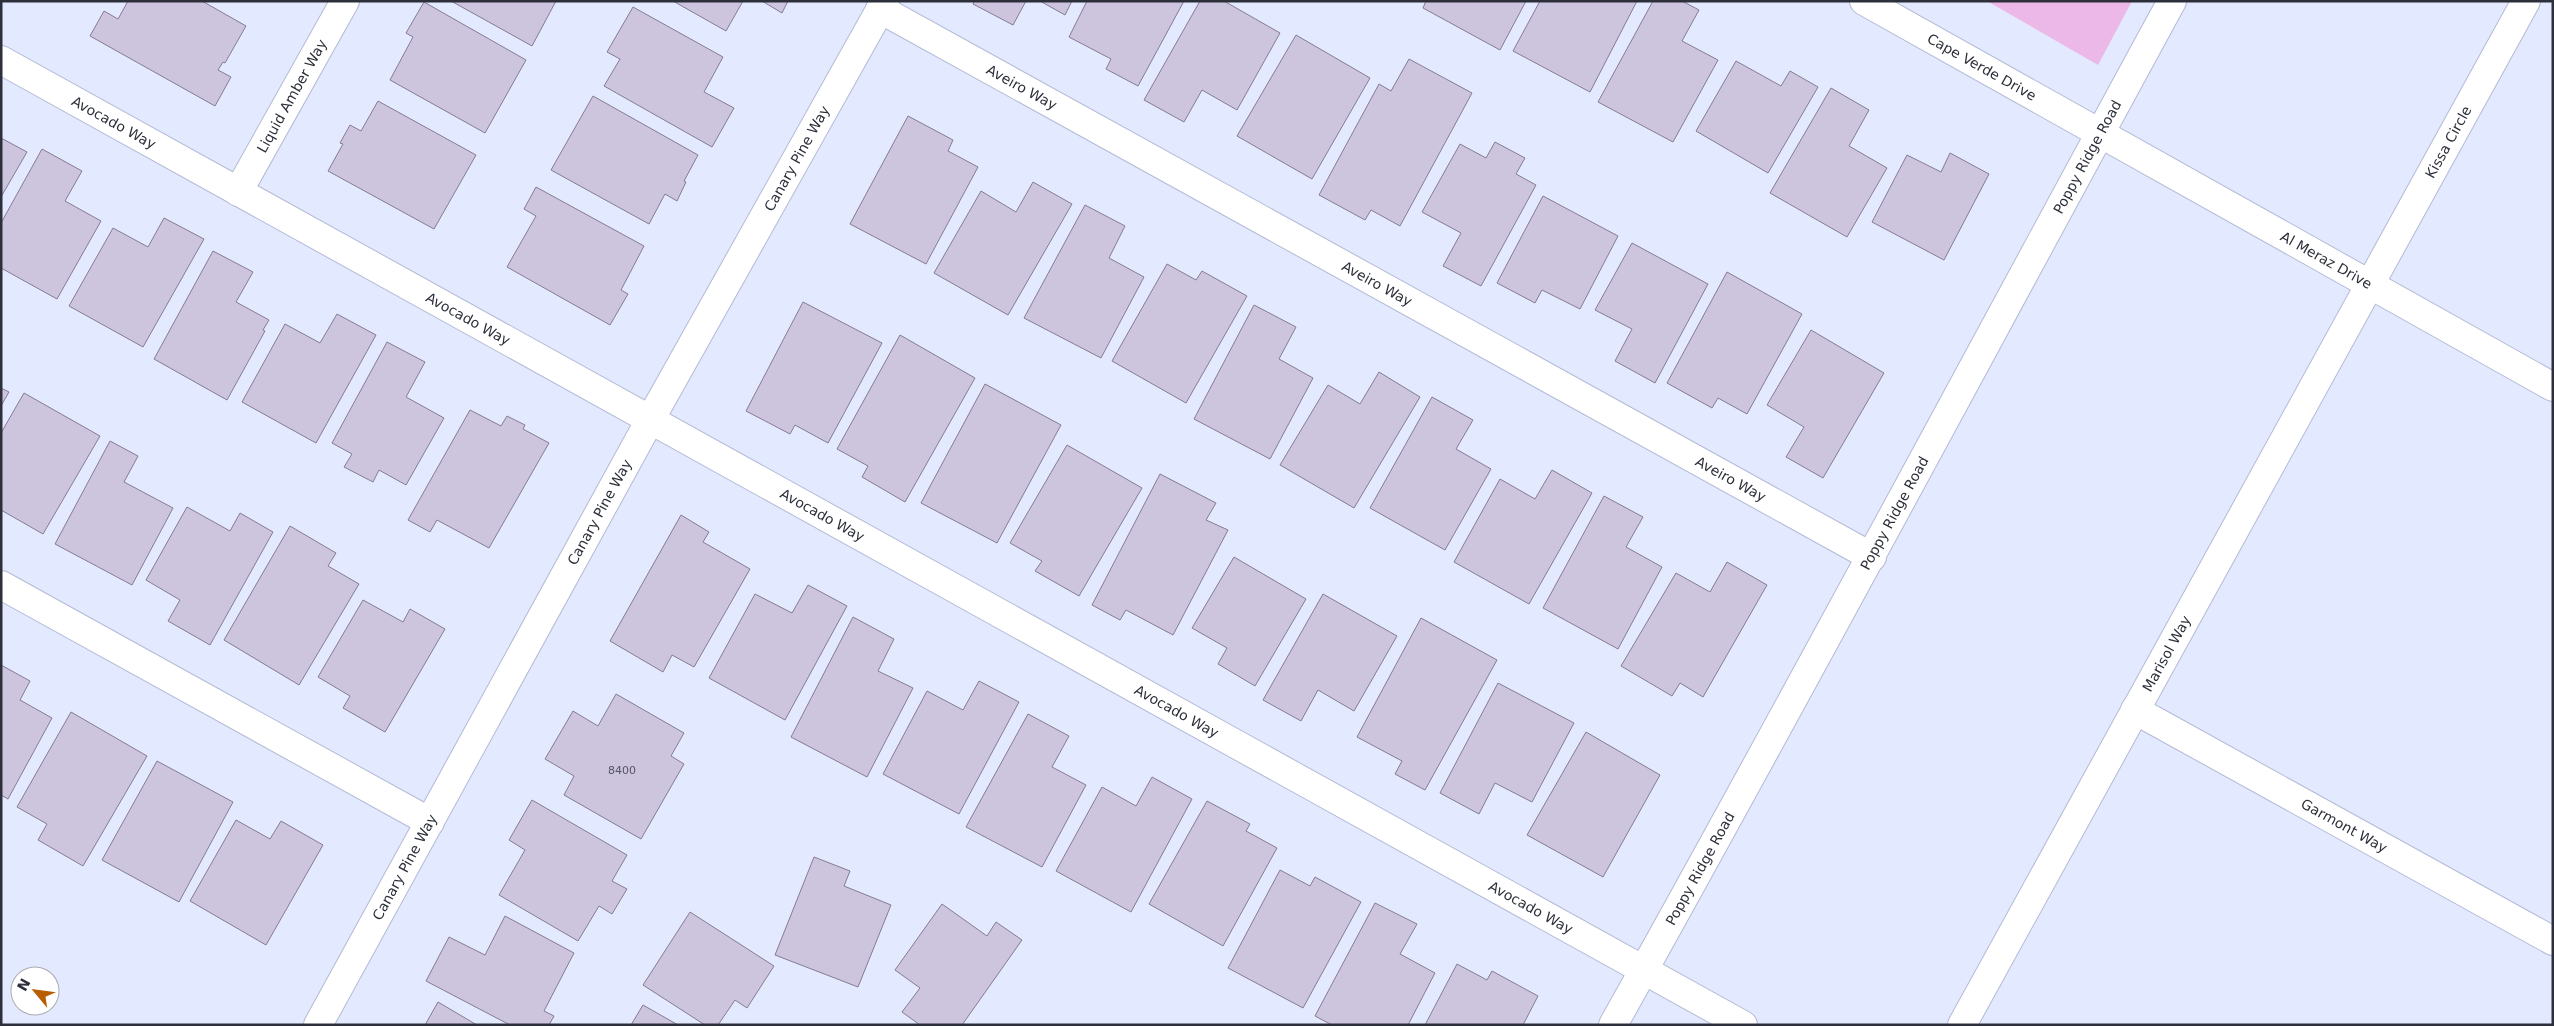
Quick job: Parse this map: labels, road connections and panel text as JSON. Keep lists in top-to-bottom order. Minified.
{"streets":{"street":["Cape Verde Drive","Aveiro Way","Liquid Amber Way","Avocado Way","Kissa Circle","Poppy Ridge Road","Canary Pine Way","Al Meraz Drive","Marisol Way","Garmont Way"]},"crossings":[["Cape Verde Drive","Poppy Ridge Road"],["Cape Verde Drive","Al Meraz Drive"],["Aveiro Way","Poppy Ridge Road"],["Aveiro Way","Canary Pine Way"],["Liquid Amber Way","Avocado Way"],["Avocado Way","Poppy Ridge Road"],["Avocado Way","Canary Pine Way"],["Kissa Circle","Al Meraz Drive"],["Kissa Circle","Marisol Way"],["Poppy Ridge Road","Al Meraz Drive"],["Al Meraz Drive","Marisol Way"],["Marisol Way","Garmont Way"]],"house_numbers":["8400"],"north":"top left"}
